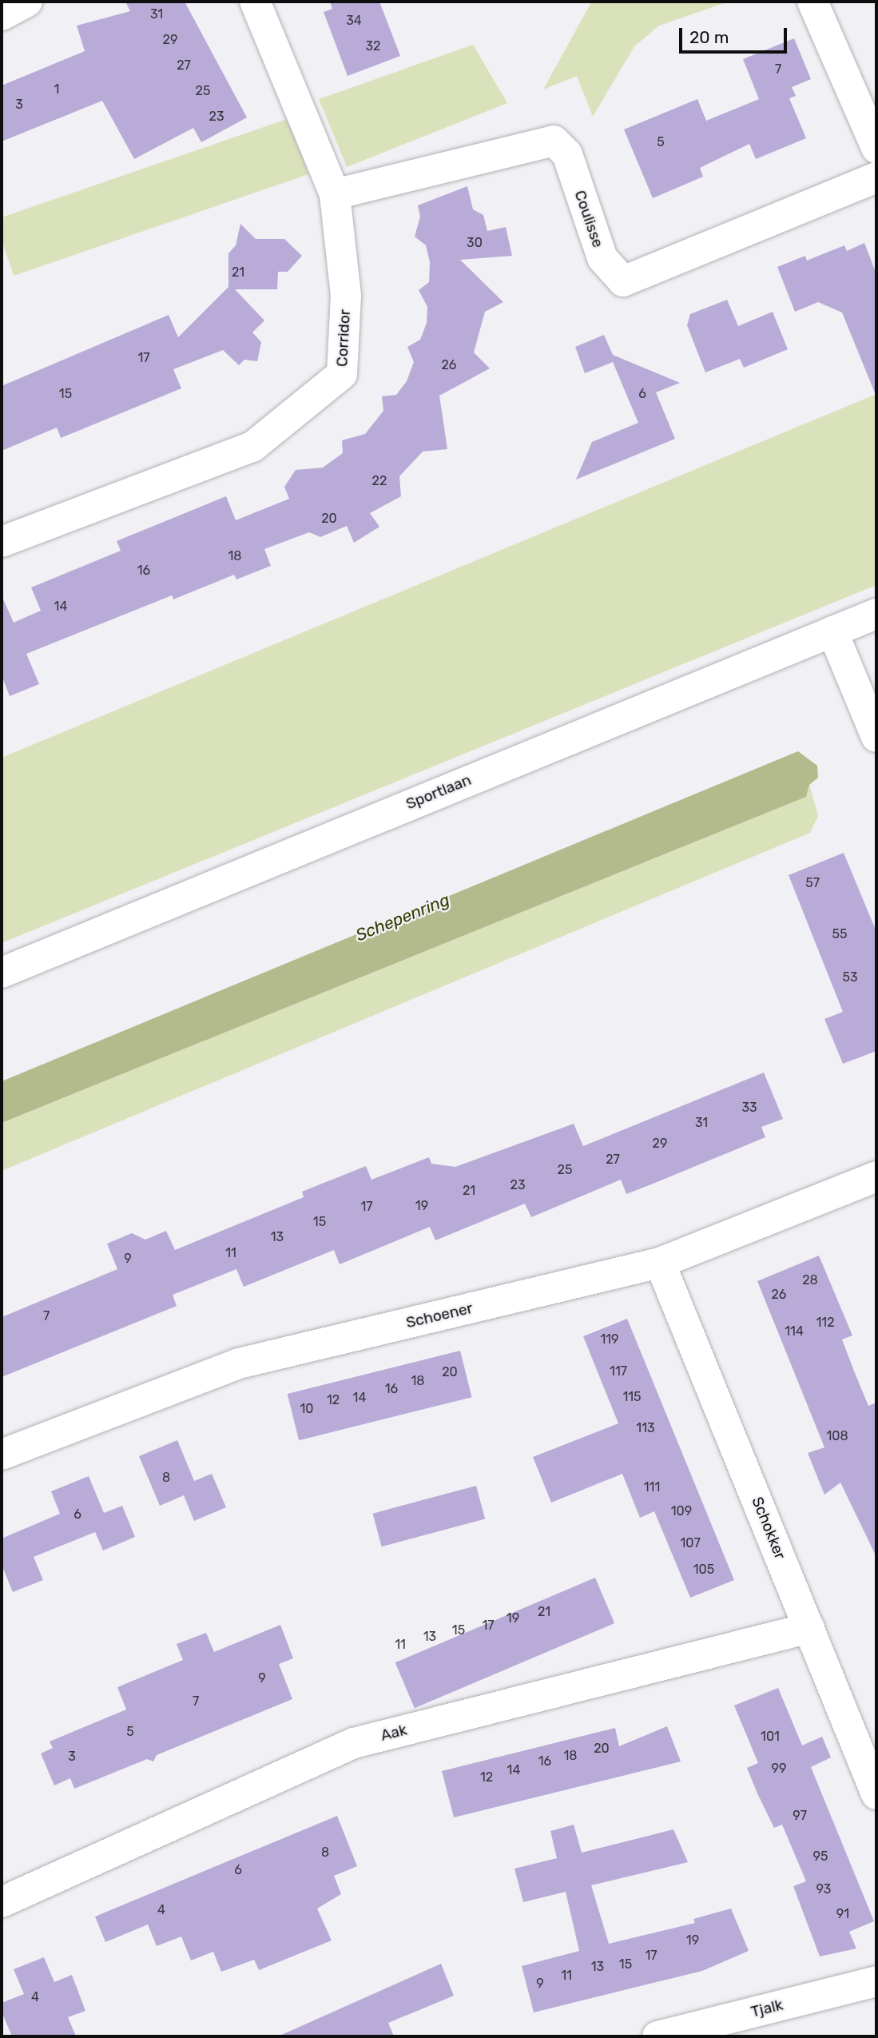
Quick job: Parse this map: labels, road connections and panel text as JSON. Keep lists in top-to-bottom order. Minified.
{"streets":{"street":["Coulisse","Corridor","Sportlaan","Schoener","Schokker","Aak","Tjalk"]},"crossings":[["Coulisse","Corridor"],["Schoener","Schokker"],["Schokker","Aak"]],"water":["Schepenring"],"house_numbers":["31","34","29","32","27","7","1","25","3","23","5","30","21","17","26","15","6","22","20","18","16","14","57","55","53","33","31","29","27","25","23","21","19","17","15","13","11","9","28","26","7","112","114","119","117","20","18","16","115","14","12","10","113","108","8","111","109","6","107","105","21","19","17","15","13","11","9","7","5","101","20","18","3","16","99","14","12","97","8","95","6","93","4","91","19","17","15","13","11","9","4"],"scale_bar":"20 m"}
